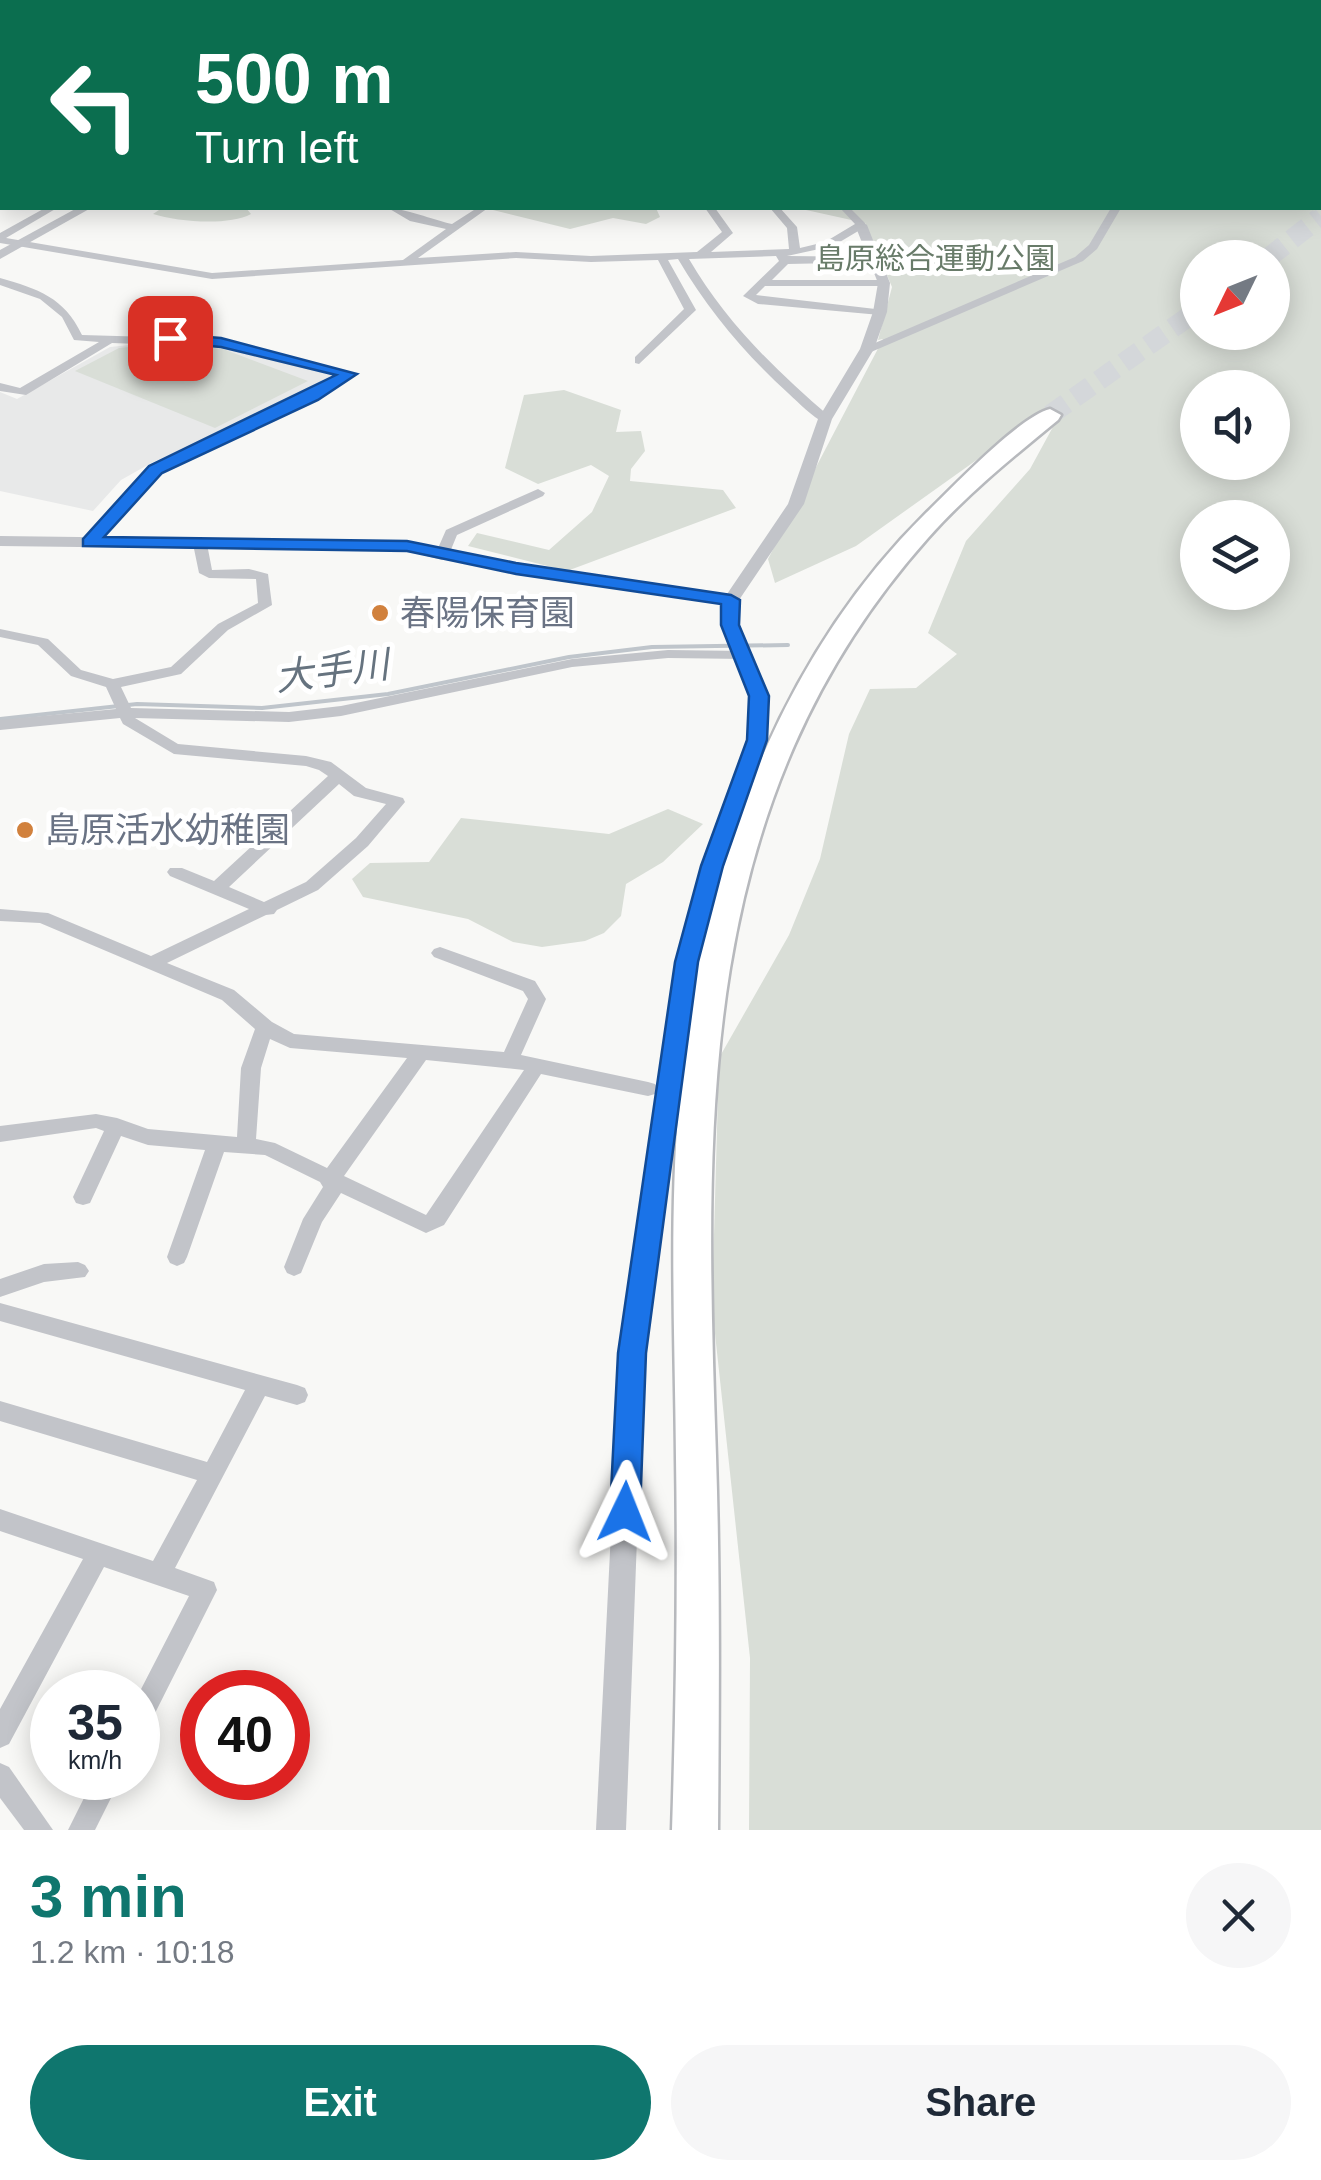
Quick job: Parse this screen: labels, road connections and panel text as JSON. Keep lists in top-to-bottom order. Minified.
{"water":["大手川"],"parks":["島原総合運動公園"],"places":["春陽保育園","島原活水幼稚園"],"north":"bottom left","page":{"turn":["500 m","Turn left"],"speed":"35 km/h","limit":"40","heading":["3 min","1.2 km · 10:18"],"buttons":["Exit","Share"]}}
